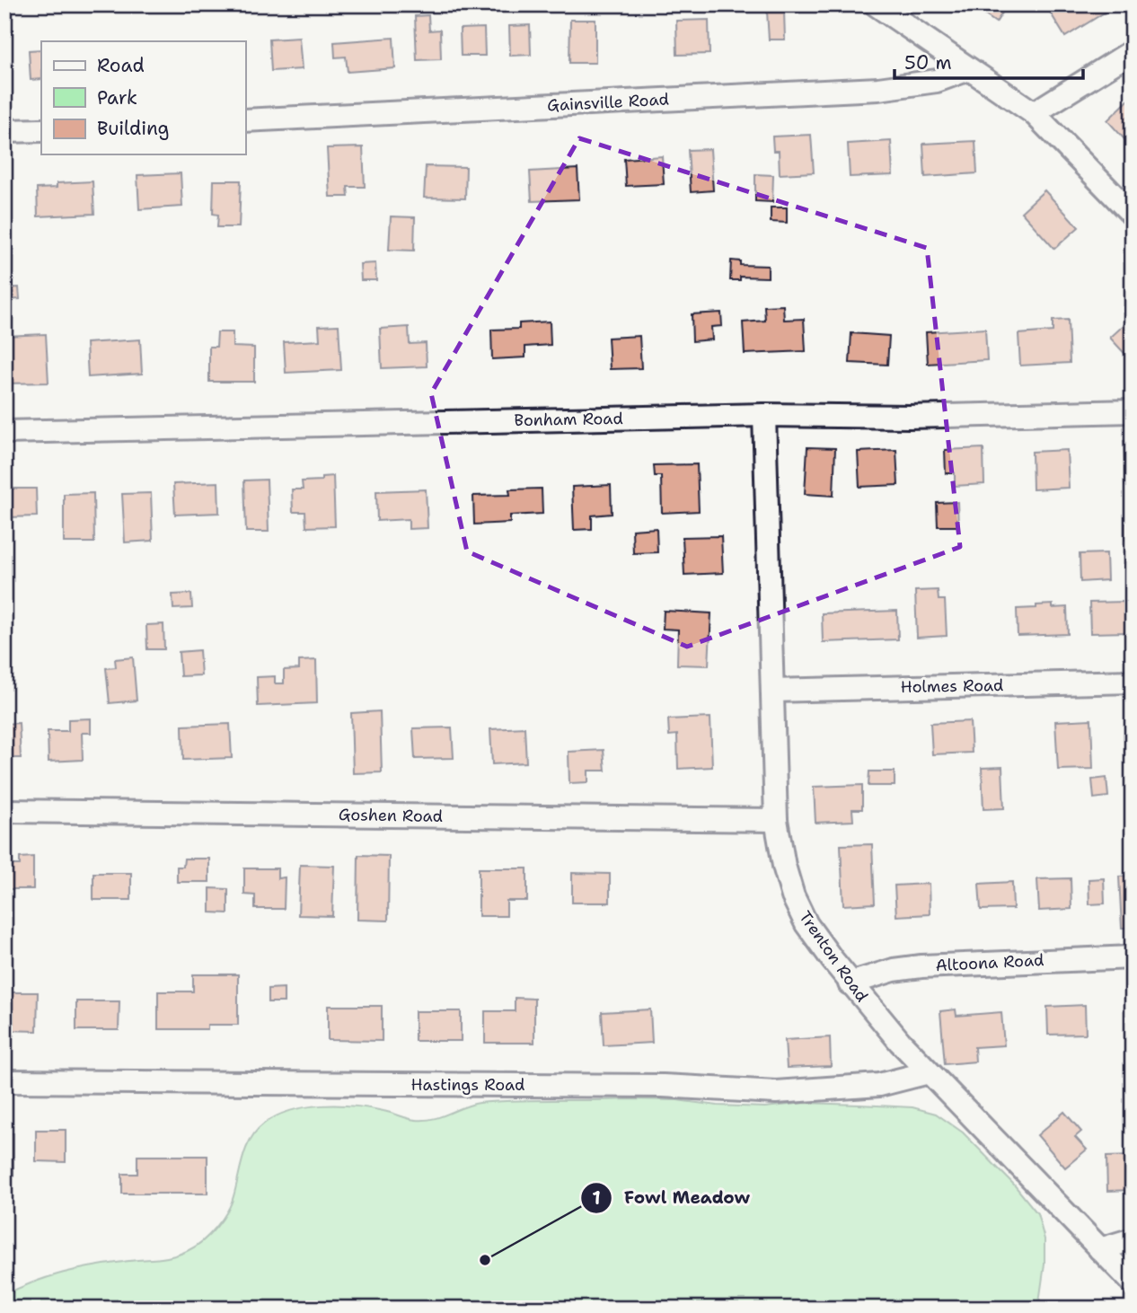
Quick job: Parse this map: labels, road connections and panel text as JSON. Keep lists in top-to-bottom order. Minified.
{"streets":{"street":["Gainsville Road","Bonham Road","Holmes Road","Goshen Road","Trenton Road","Altoona Road","Hastings Road"]},"crossings":[["Bonham Road","Trenton Road"],["Holmes Road","Trenton Road"],["Goshen Road","Trenton Road"],["Trenton Road","Altoona Road"],["Trenton Road","Hastings Road"]],"places":["Fowl Meadow"],"legend":["Road","Park","Building"],"scale_bar":"50 m"}
